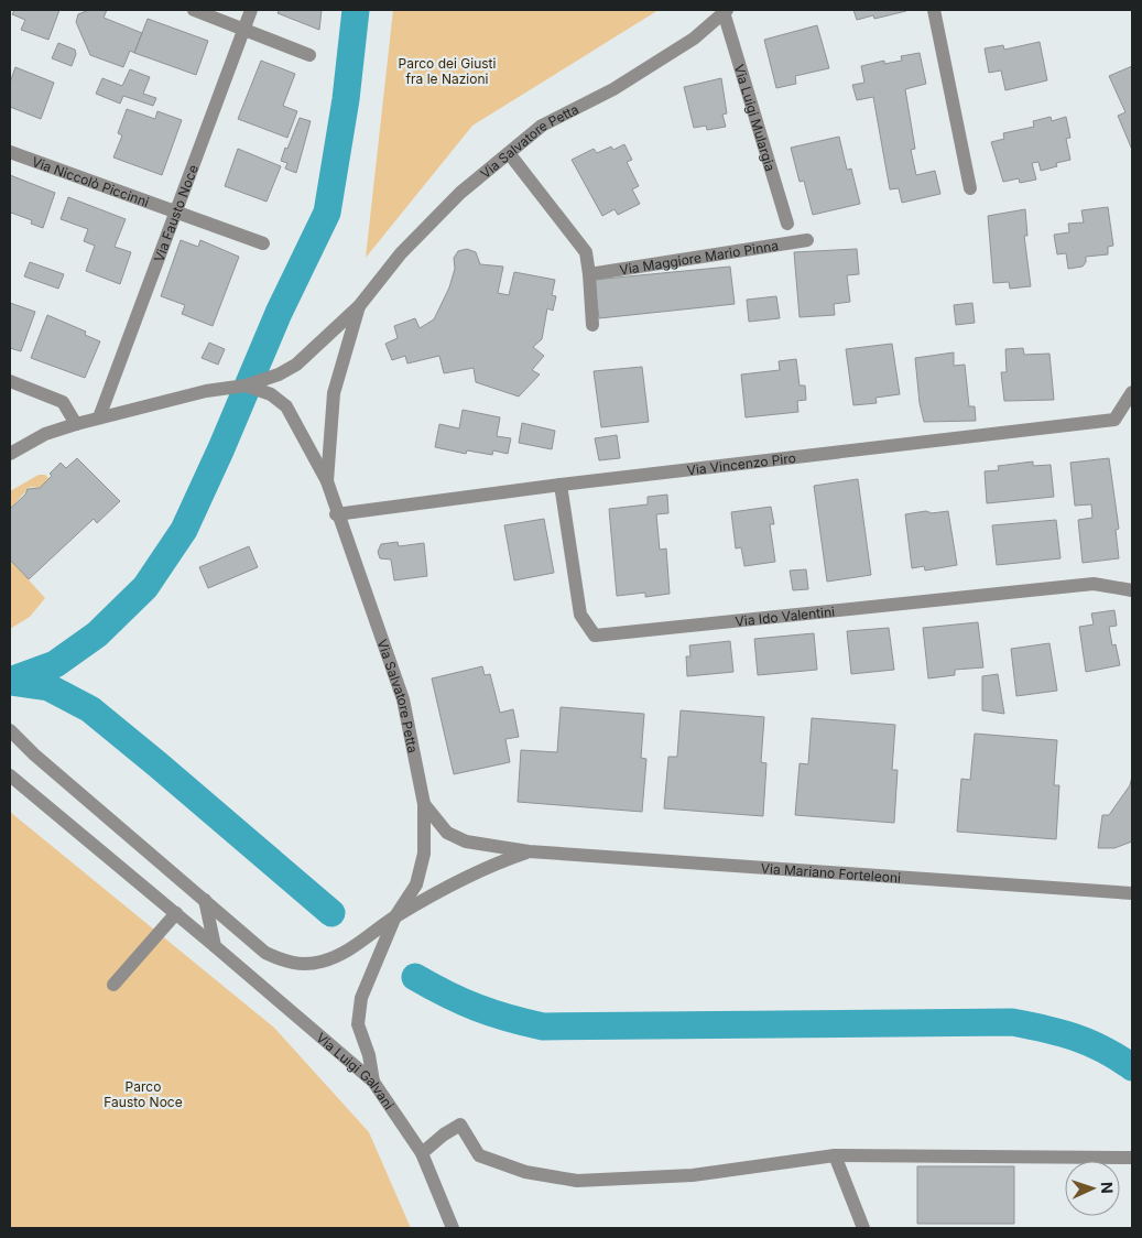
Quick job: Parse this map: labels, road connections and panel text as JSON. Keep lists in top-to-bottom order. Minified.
{"streets":{"street":["Via Luigi Mulargia","Via Salvatore Petta","Via Niccolò Piccinni","Via Fausto Noce","Via Maggiore Mario Pinna","Via Vincenzo Piro","Via Ido Valentini","Via Mariano Forteleoni","Via Luigi Galvani"]},"crossings":[["Via Luigi Mulargia","Via Salvatore Petta"],["Via Salvatore Petta","Via Vincenzo Piro"],["Via Salvatore Petta","Via Mariano Forteleoni"],["Via Salvatore Petta","Via Luigi Galvani"],["Via Niccolò Piccinni","Via Fausto Noce"],["Via Vincenzo Piro","Via Ido Valentini"]],"parks":["Parco dei Giusti fra le Nazioni","Parco Fausto Noce"],"north":"right"}
